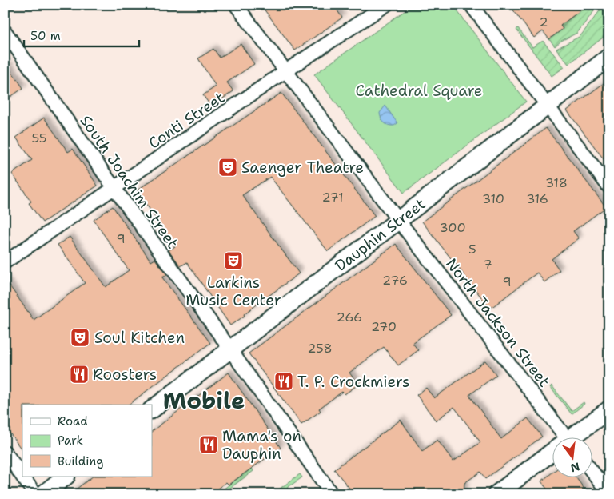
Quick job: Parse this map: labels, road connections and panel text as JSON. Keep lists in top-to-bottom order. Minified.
{"streets":{"street":["Conti Street","South Joachim Street","Dauphin Street","North Jackson Street"]},"crossings":[["Conti Street","South Joachim Street"],["Conti Street","North Jackson Street"],["South Joachim Street","Dauphin Street"],["Dauphin Street","North Jackson Street"]],"districts":["Mobile"],"parks":["Cathedral Square"],"places":{"theatre":["Saenger Theatre","Larkins Music Center","Soul Kitchen"],"restaurant":["Roosters","T. P. Crockmiers","Mama's on Dauphin"]},"house_numbers":["2","55","318","271","310","316","300","9","5","7","276","9","266","270","258"],"legend":["Road","Park","Building"],"scale_bar":"50 m","north":"bottom"}
